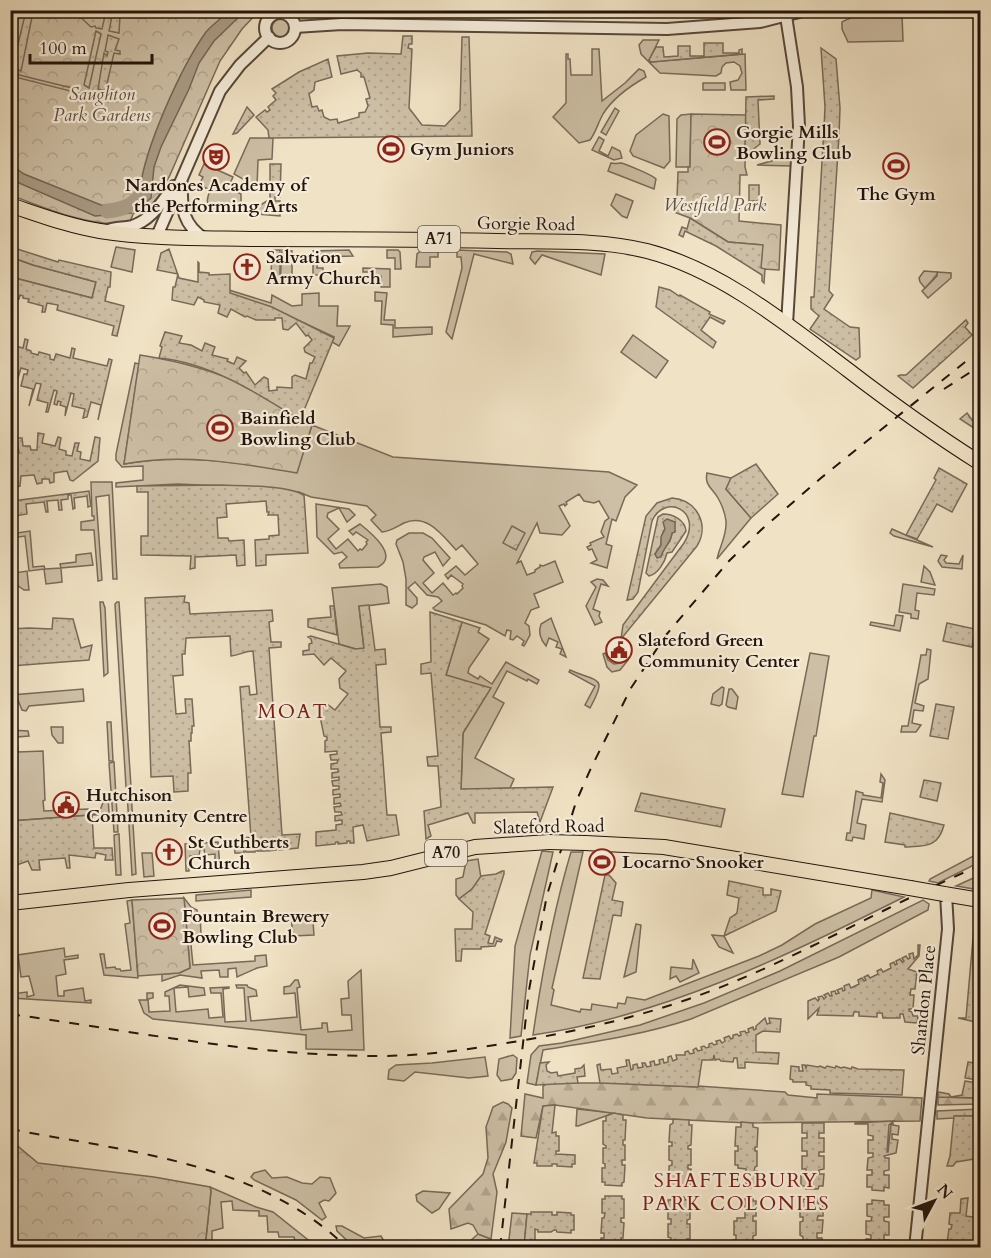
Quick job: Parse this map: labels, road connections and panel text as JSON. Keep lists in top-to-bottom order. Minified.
{"streets":{"main road":["Gorgie Road","A71","Slateford Road","A70"],"street":["Shandon Place"]},"crossings":[["Slateford Road","Shandon Place"]],"districts":["MOAT","SHAFTESBURY PARK COLONIES"],"parks":["Saughton Park Gardens","Westfield Park"],"places":{"sports":["Gorgie Mills Bowling Club","Gym Juniors","The Gym","Bainfield Bowling Club","Locarno Snooker","Fountain Brewery Bowling Club"],"theatre":["Nardones Academy of the Performing Arts"],"church":["Salvation Army Church","St Cuthberts Church"],"public building":["Slateford Green Community Center","Hutchison Community Centre"]},"scale_bar":"100 m","north":"top right"}
